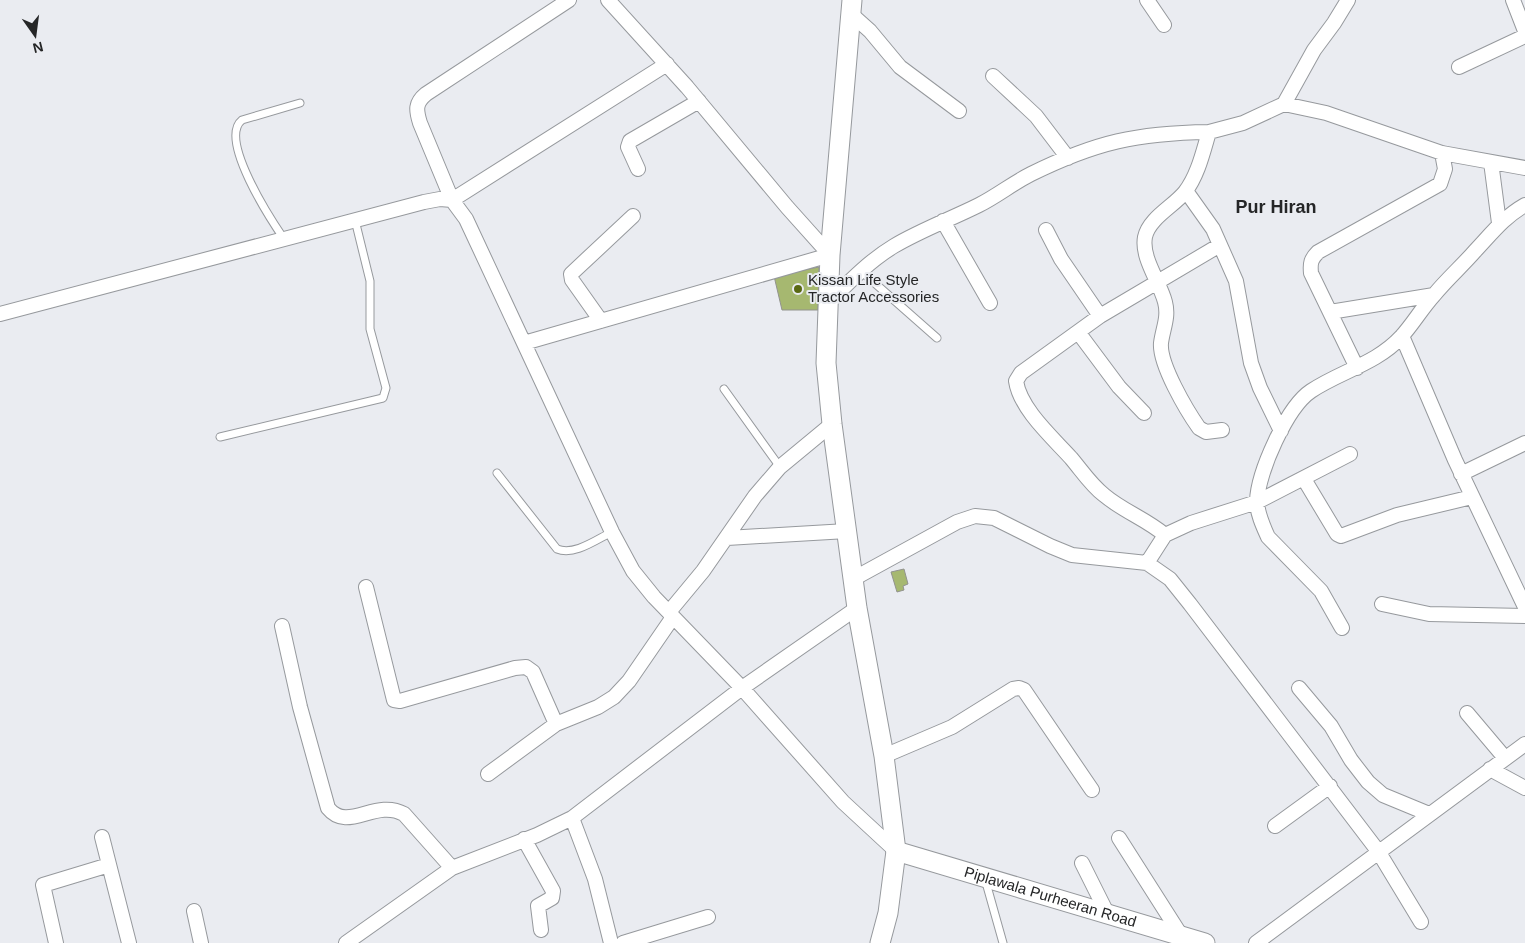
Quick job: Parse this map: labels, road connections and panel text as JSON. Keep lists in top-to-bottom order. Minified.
{"streets":{"main road":["Piplawala Purheeran Road"]},"districts":["Pur Hiran"],"places":["Kissan Life Style Tractor Accessories"],"north":"bottom"}
